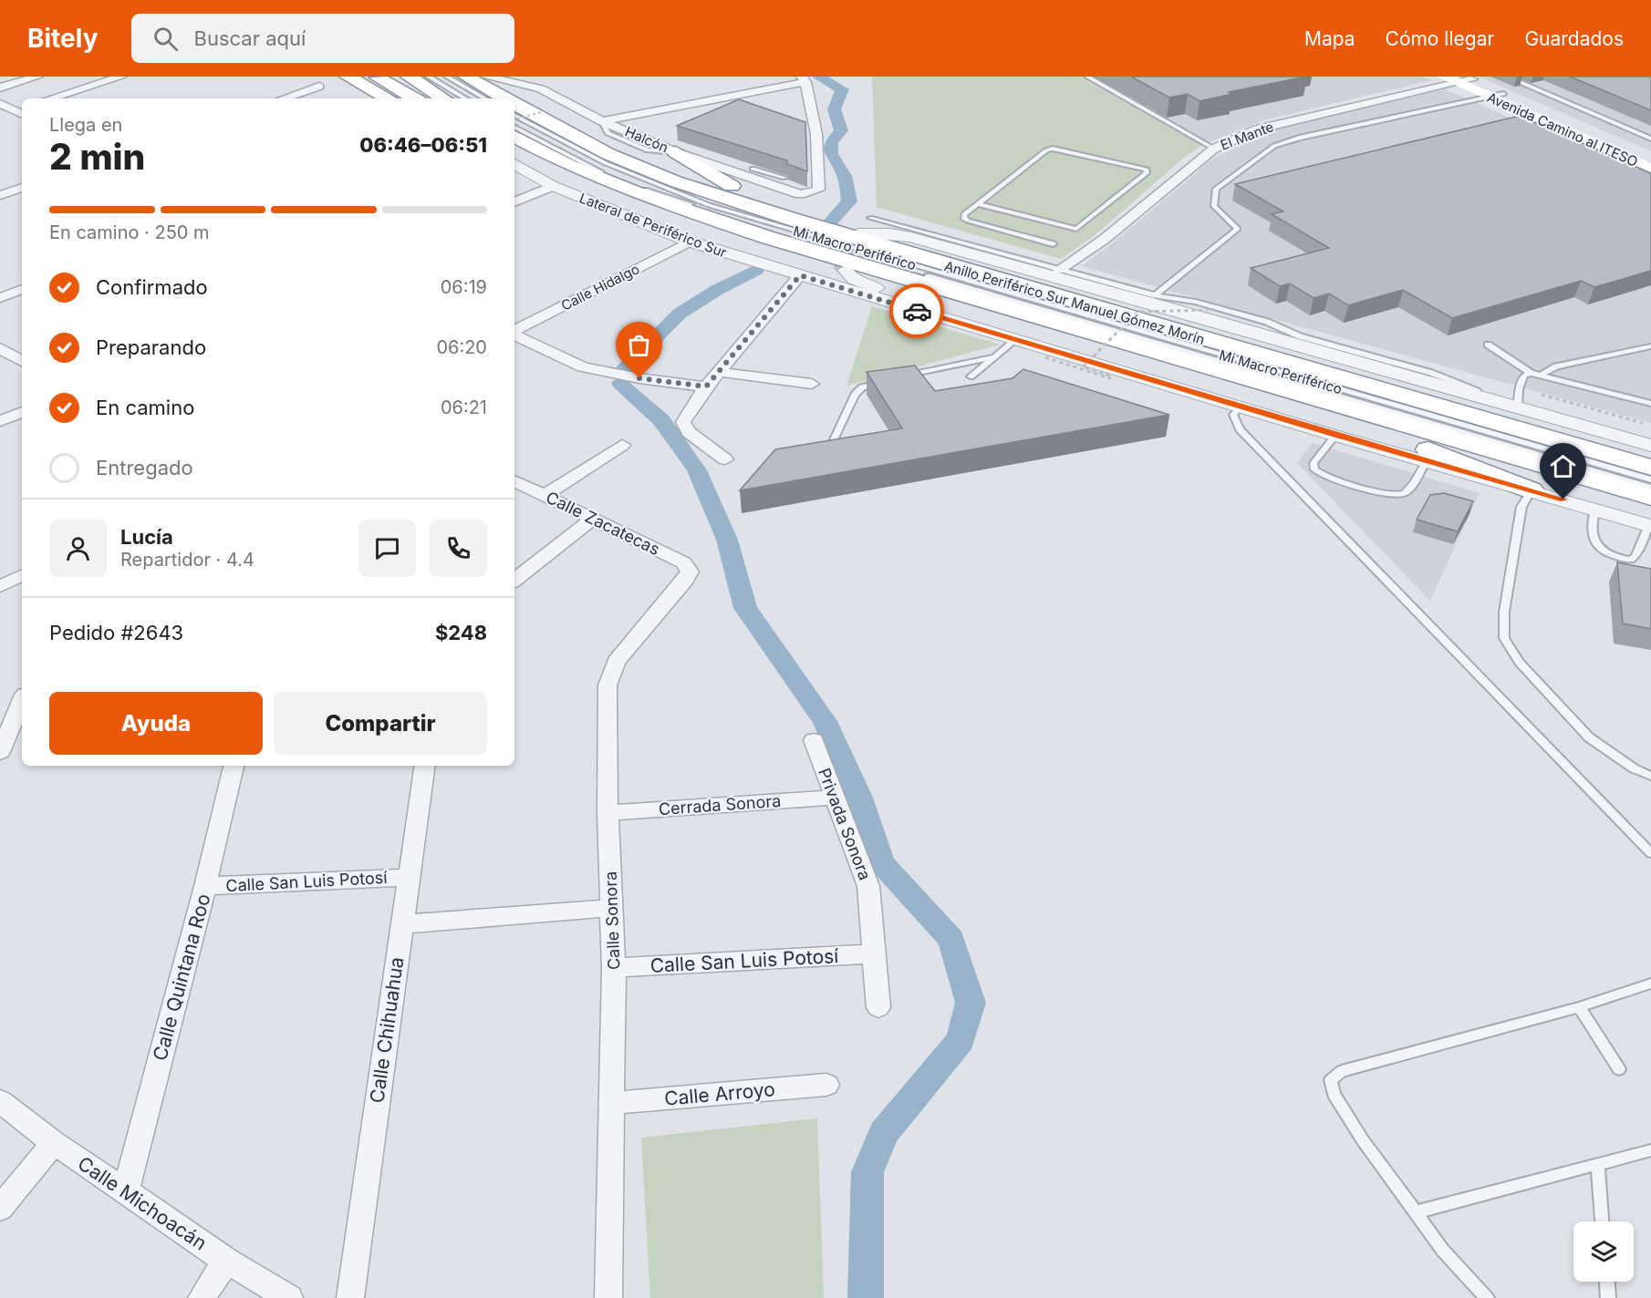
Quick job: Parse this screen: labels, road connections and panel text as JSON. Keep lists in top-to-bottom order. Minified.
{"streets":{"highway":["Anillo Periférico Sur Manuel Gómez Morín"],"main road":["Avenida Camino al ITESO"],"street":["El Mante","Halcón","Lateral de Periférico Sur","Calle Hidalgo","Calle Zacatecas","Cerrada Sonora","Privada Sonora","Calle San Luis Potosí","Calle Sonora","Calle Quintana Roo","Calle Chihuahua","Calle Arroyo","Calle Michoacán"],"lane":["Mi Macro Periférico"]},"crossings":[["Avenida Camino al ITESO","El Mante"],["Lateral de Periférico Sur","Calle Hidalgo"],["Calle Zacatecas","Calle Sonora"],["Cerrada Sonora","Privada Sonora"],["Cerrada Sonora","Calle Sonora"],["Privada Sonora","Calle San Luis Potosí"],["Calle San Luis Potosí","Calle Sonora"],["Calle San Luis Potosí","Calle Quintana Roo"],["Calle San Luis Potosí","Calle Chihuahua"],["Calle Sonora","Calle Arroyo"],["Calle Quintana Roo","Calle Michoacán"]],"page":{"header":"Bitely","search":"Buscar aquí","nav":["Mapa","Cómo llegar","Guardados"],"heading":["2 min","Llega en","06:46–06:51"],"panel":["Lucía","Repartidor · 4.4","Pedido #2643","$248"],"bar":"En camino · 250 m","list":[["Confirmado","06:19"],["Preparando","06:20"],["En camino","06:21"],"Entregado"],"buttons":["Ayuda","Compartir"]}}
